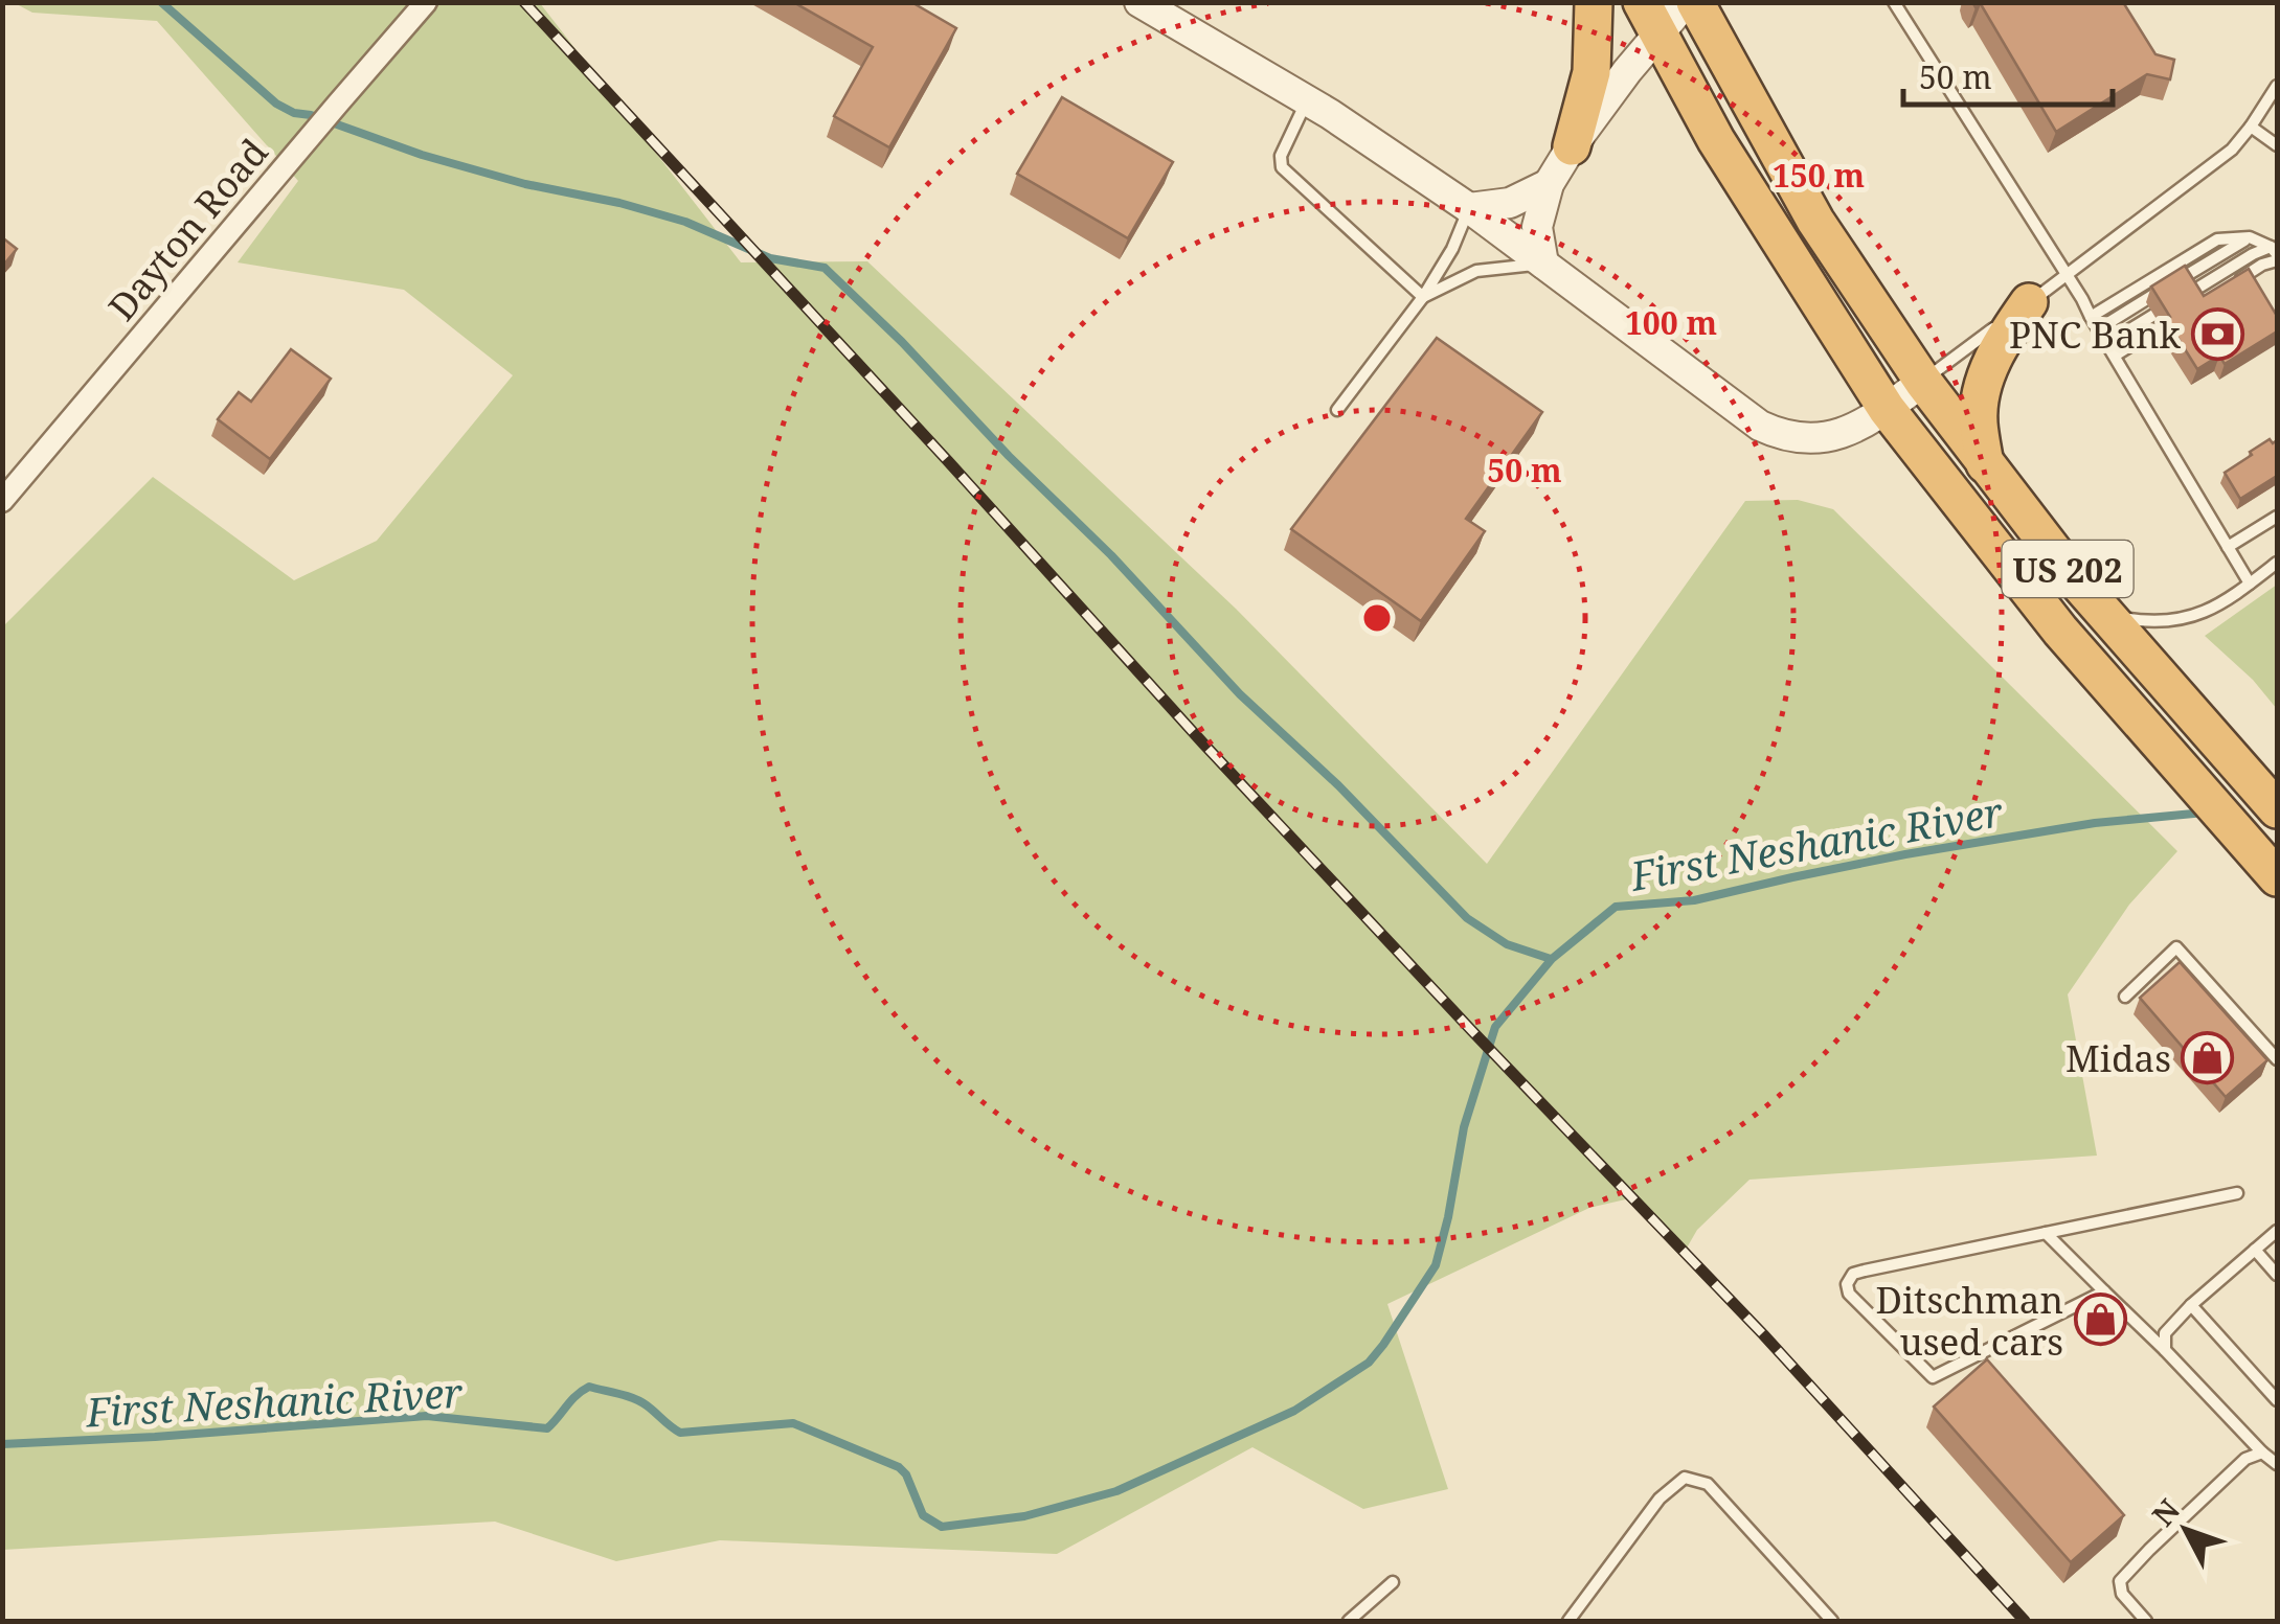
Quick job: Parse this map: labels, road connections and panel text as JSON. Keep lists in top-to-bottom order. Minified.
{"streets":{"highway":["US 202"],"street":["Dayton Road"]},"water":["First Neshanic River"],"places":{"bank":["PNC Bank"],"shop":["Midas","Ditschman used cars"]},"scale_bar":"50 m","north":"top left","rings":["150 m","100 m","50 m"]}
